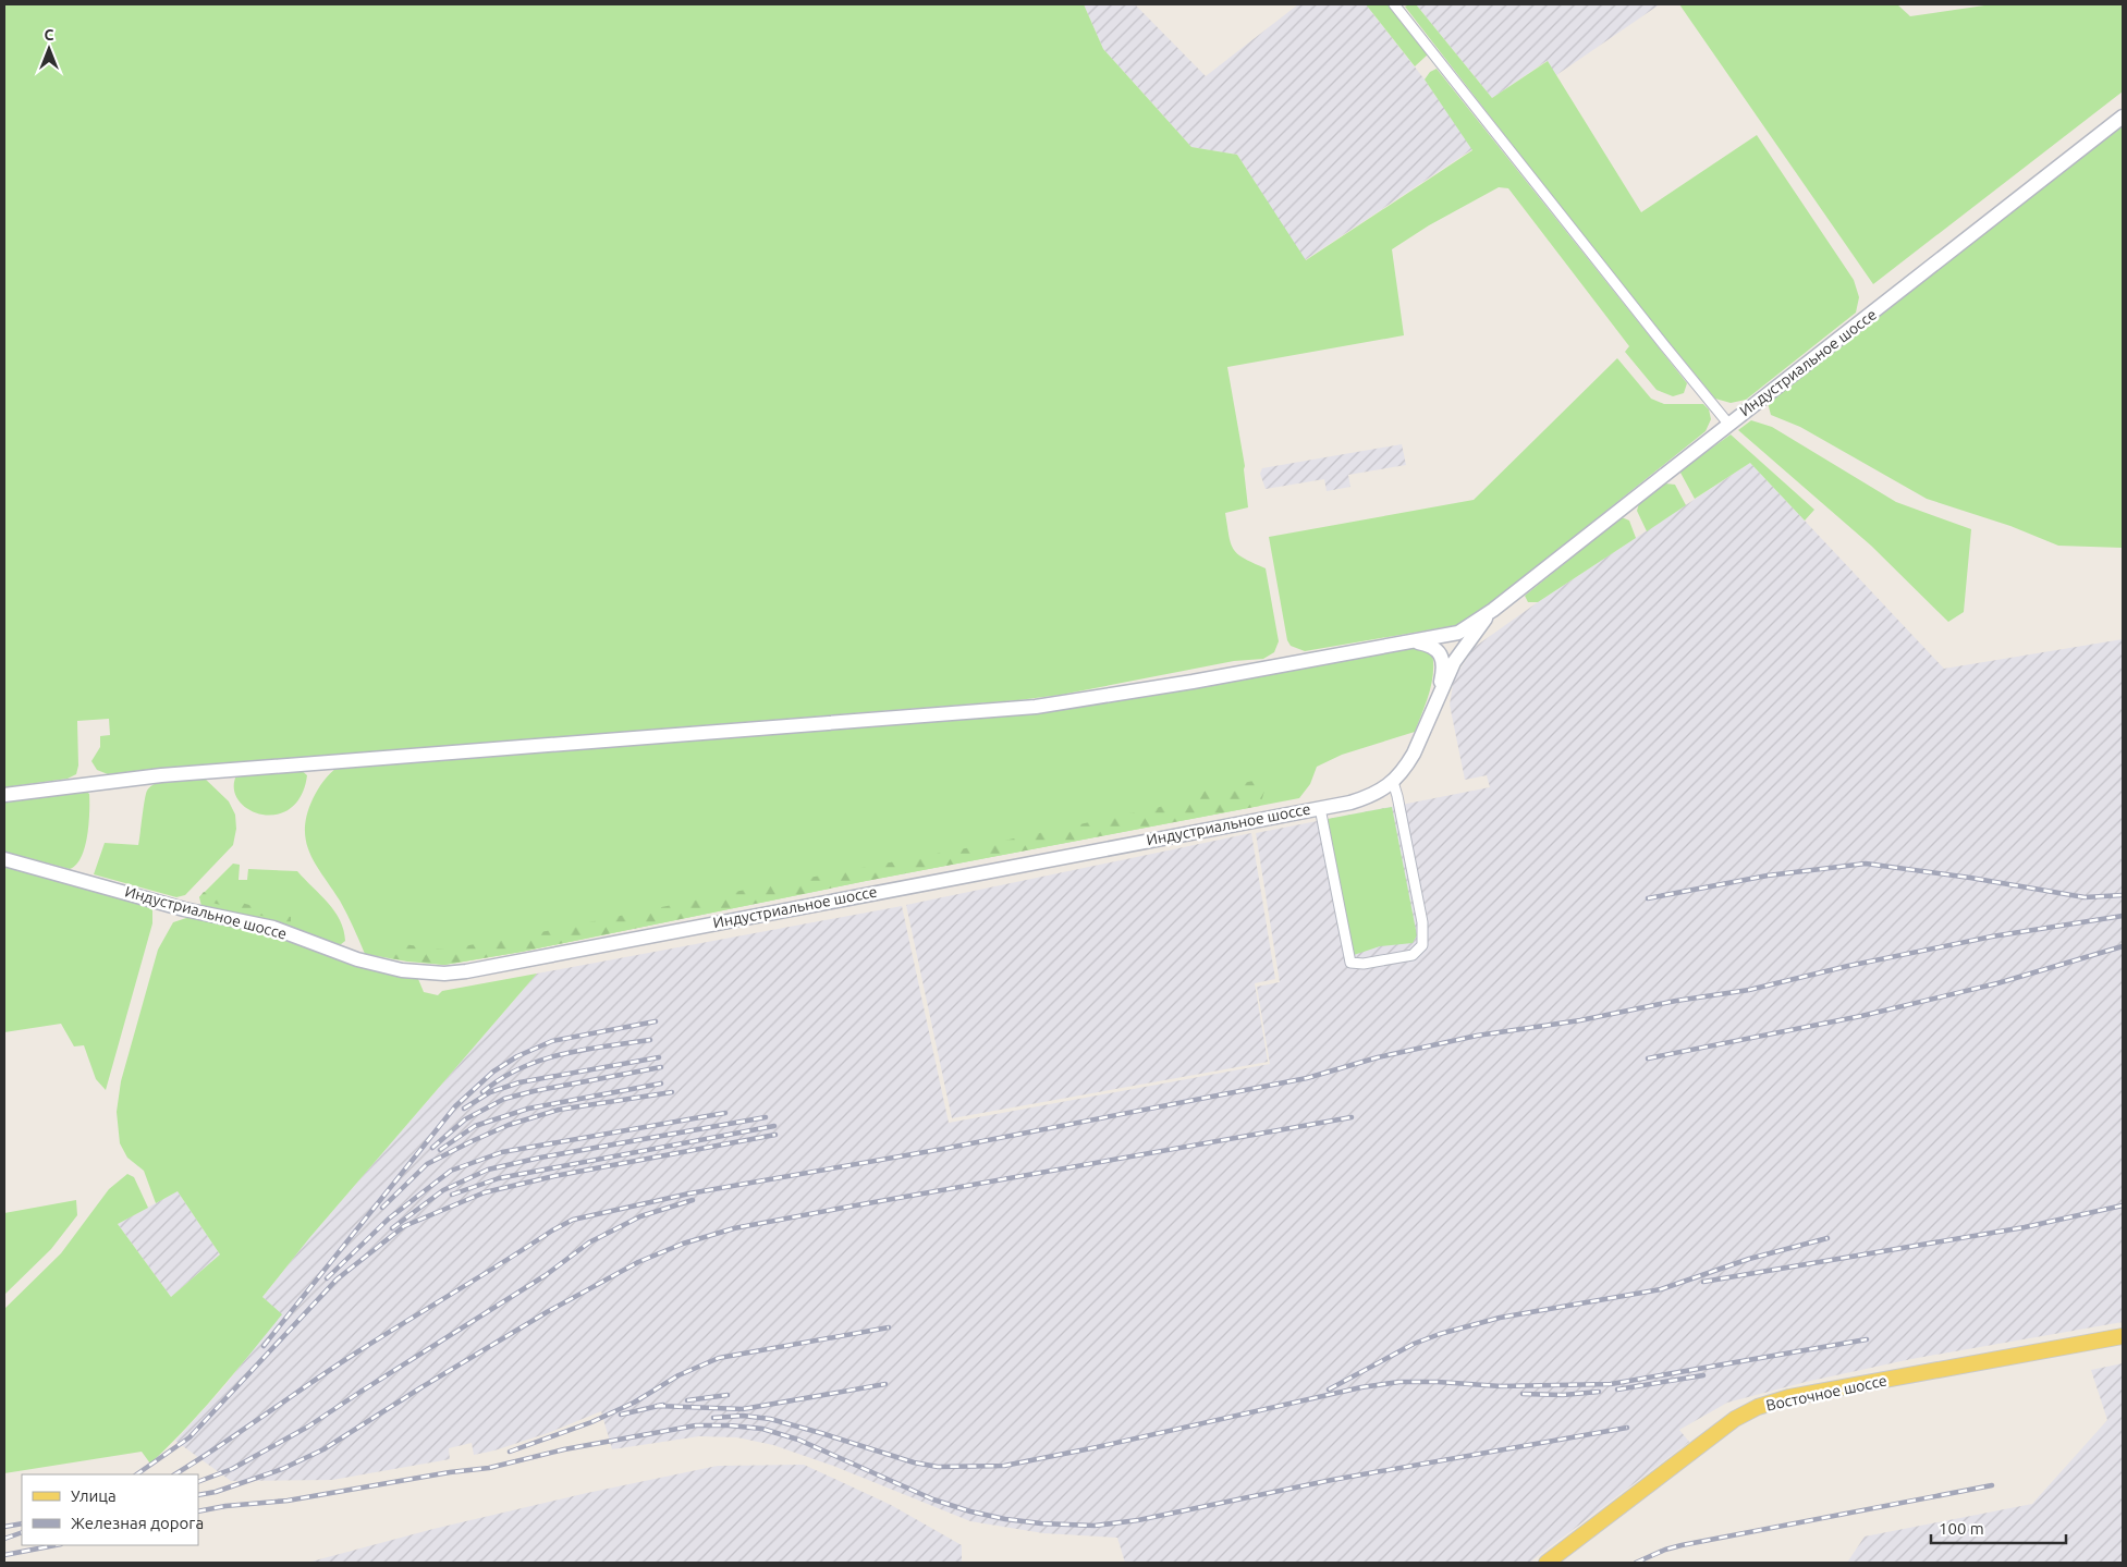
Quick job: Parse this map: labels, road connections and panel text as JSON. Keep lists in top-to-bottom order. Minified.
{"streets":{"main road":["Индустриальное шоссе","Восточное шоссе"]},"legend":["Улица","Железная дорога"],"scale_bar":"100 m","north":"top"}
